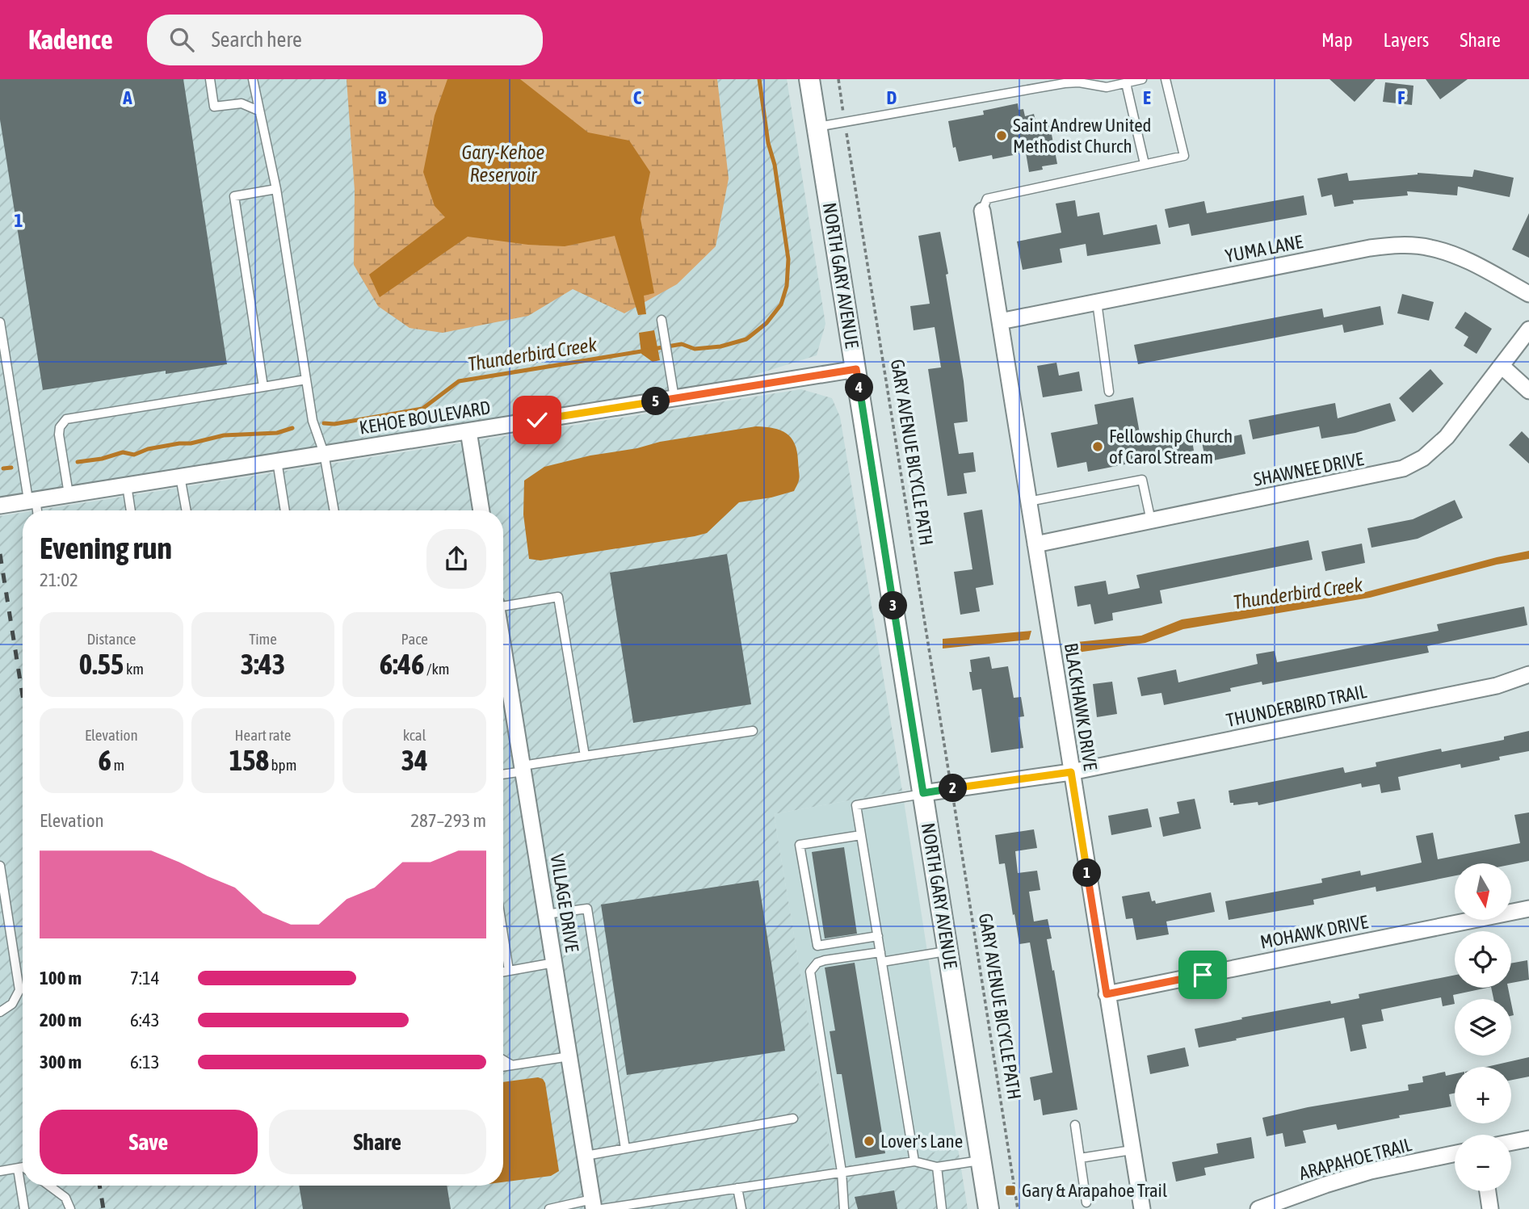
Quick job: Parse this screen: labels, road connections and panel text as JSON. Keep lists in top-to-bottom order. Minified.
{"streets":{"street":["YUMA LANE","NORTH GARY AVENUE","KEHOE BOULEVARD","SHAWNEE DRIVE","THUNDERBIRD TRAIL","BLACKHAWK DRIVE","VILLAGE DRIVE","MOHAWK DRIVE","ARAPAHOE TRAIL"],"path":["GARY AVENUE BICYCLE PATH"]},"crossings":[["YUMA LANE","BLACKHAWK DRIVE"],["NORTH GARY AVENUE","KEHOE BOULEVARD"],["NORTH GARY AVENUE","THUNDERBIRD TRAIL"],["SHAWNEE DRIVE","BLACKHAWK DRIVE"],["THUNDERBIRD TRAIL","BLACKHAWK DRIVE"],["BLACKHAWK DRIVE","MOHAWK DRIVE"]],"water":["Gary-Kehoe Reservoir","Thunderbird Creek"],"places":{"other":["Saint Andrew United Methodist Church","Fellowship Church of Carol Stream","Lover's Lane"],"transit":["Gary & Arapahoe Trail"]},"north":"bottom","page":{"header":"Kadence","search":"Search here","nav":["Map","Layers","Share"],"pins":["4","5","3","2","1"],"heading":["Evening run","21:02"],"stats":[["Distance","0.55 km"],["Time","3:43"],["Pace","6:46 /km"],["Elevation","6 m"],["Heart rate","158 bpm"],["kcal","34"]],"chart":["Elevation","287–293 m"],"map_buttons":["+","−"],"list":[{"name":"100 m","note":"7:14"},{"name":"200 m","note":"6:43"},{"name":"300 m","note":"6:13"}],"buttons":["Save","Share"]},"grid":{"columns":["A","B","C","D","E","F"],"rows":["1"]}}
